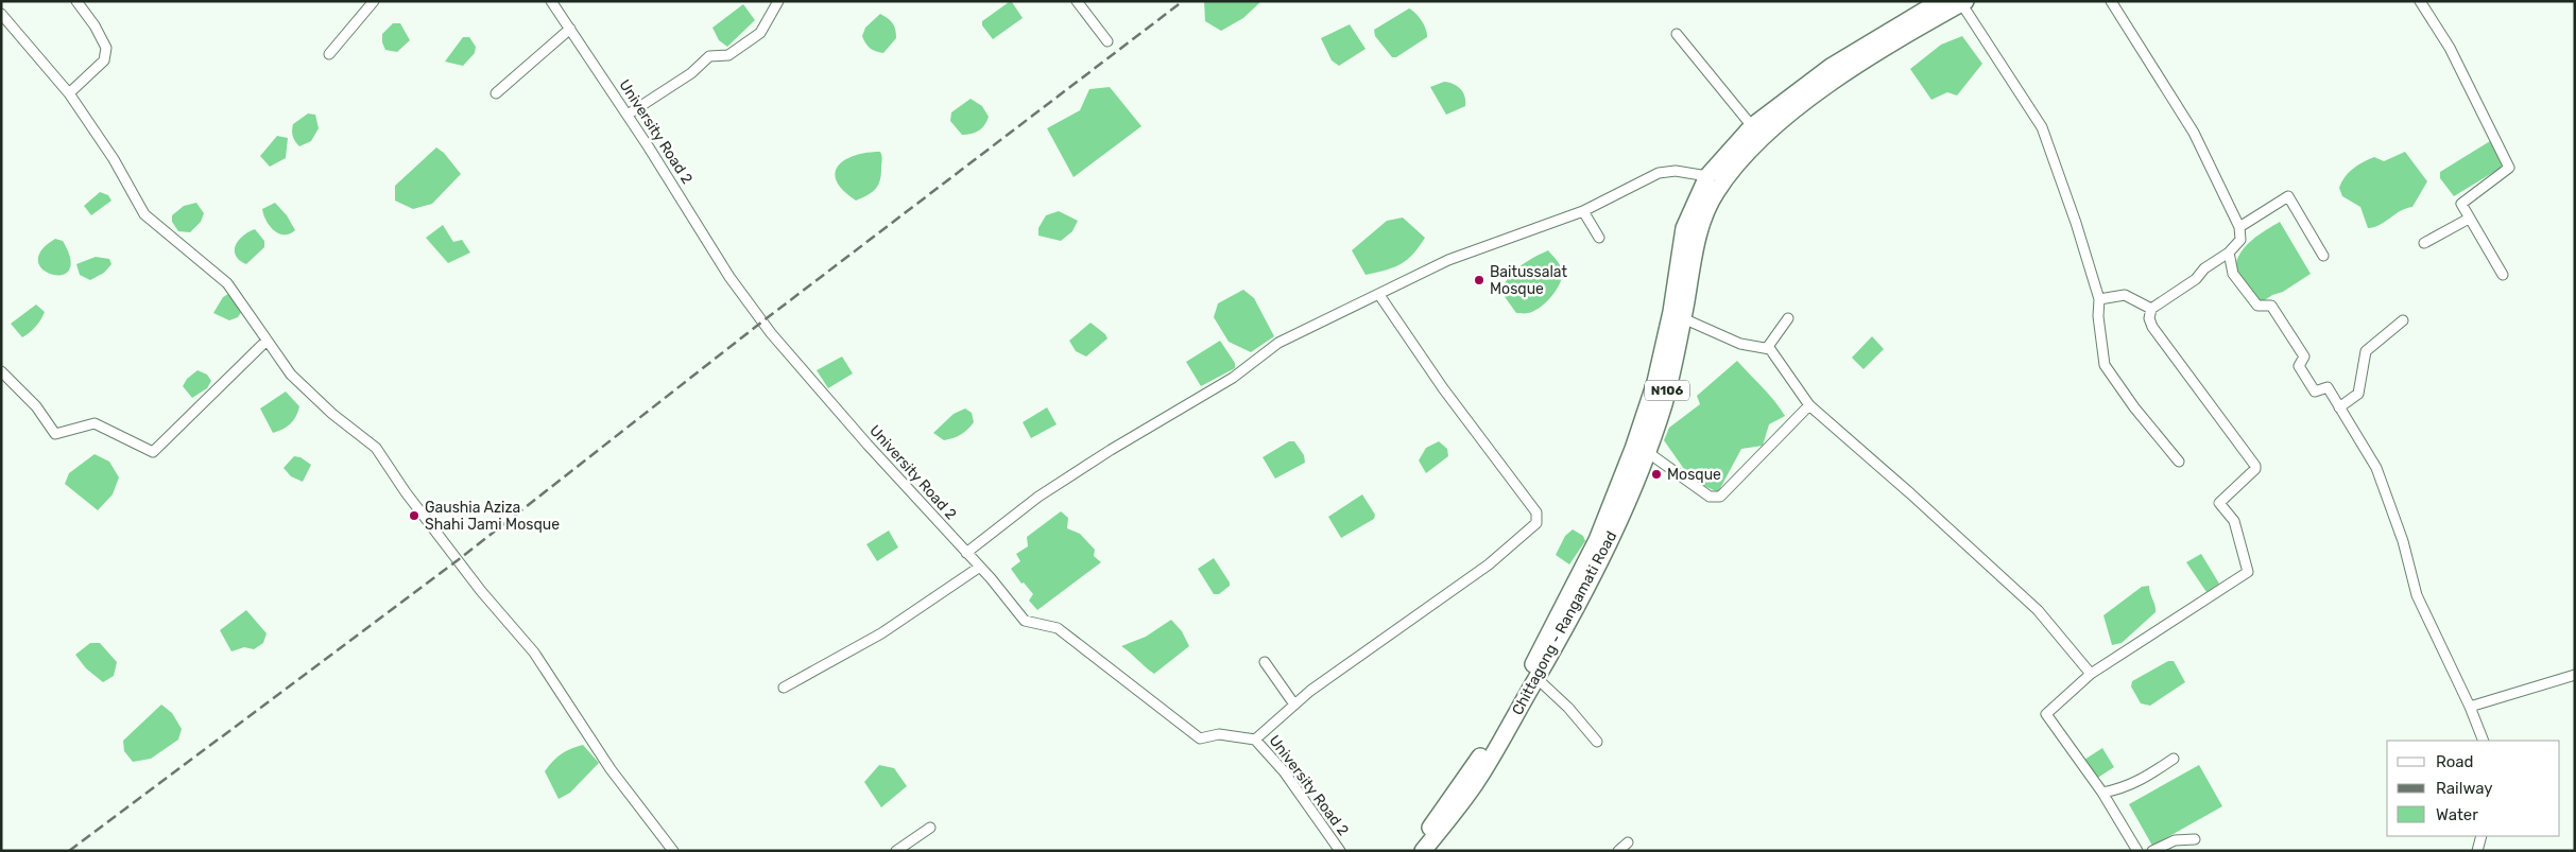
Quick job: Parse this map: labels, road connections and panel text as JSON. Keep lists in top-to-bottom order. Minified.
{"streets":{"highway":["N106","Chittagong - Rangamati Road"],"street":["University Road 2"]},"places":["Baitussalat Mosque","Mosque","Gaushia Aziza Shahi Jami Mosque"],"legend":["Road","Railway","Water"]}
